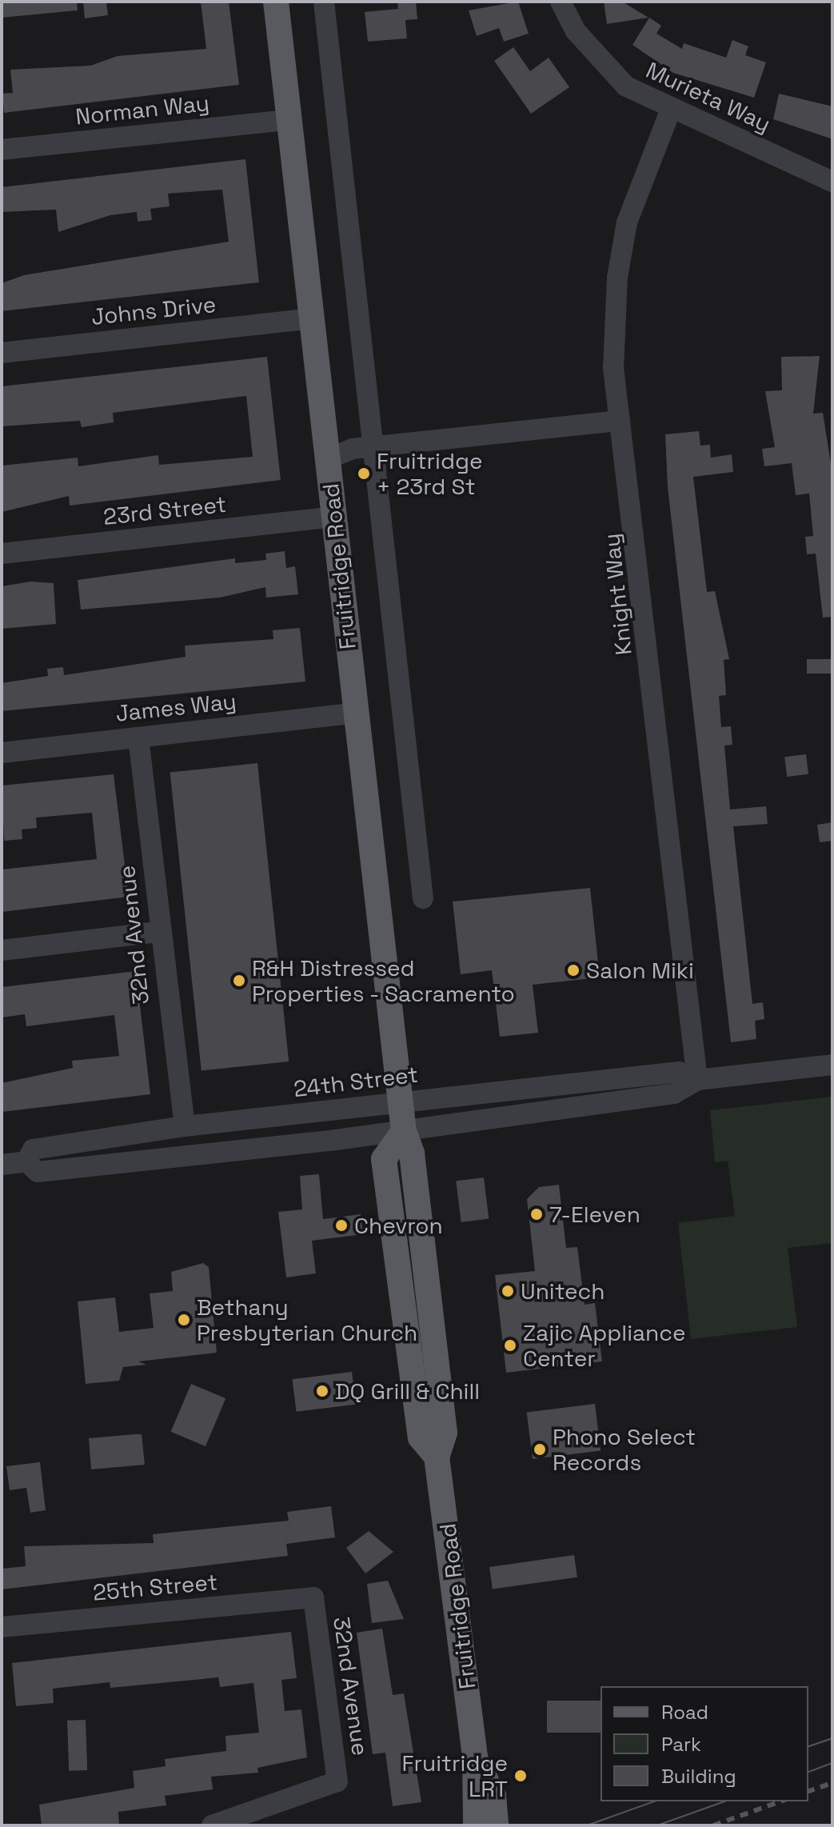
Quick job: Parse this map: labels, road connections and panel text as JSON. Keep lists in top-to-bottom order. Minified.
{"streets":{"main road":["Fruitridge Road"],"street":["Murieta Way","Norman Way","Johns Drive","23rd Street","Knight Way","James Way","32nd Avenue","24th Street","25th Street"]},"crossings":[["Murieta Way","Knight Way"],["Norman Way","Fruitridge Road"],["Johns Drive","Fruitridge Road"],["23rd Street","Fruitridge Road"],["Fruitridge Road","James Way"],["Fruitridge Road","24th Street"],["Knight Way","24th Street"],["James Way","32nd Avenue"],["32nd Avenue","24th Street"],["32nd Avenue","25th Street"]],"places":["Fruitridge + 23rd St","Salon Miki","R&H Distressed Properties - Sacramento","7-Eleven","Chevron","Unitech","Bethany Presbyterian Church","Zajic Appliance Center","DQ Grill & Chill","Phono Select Records","Fruitridge LRT"],"legend":["Road","Park","Building"]}
